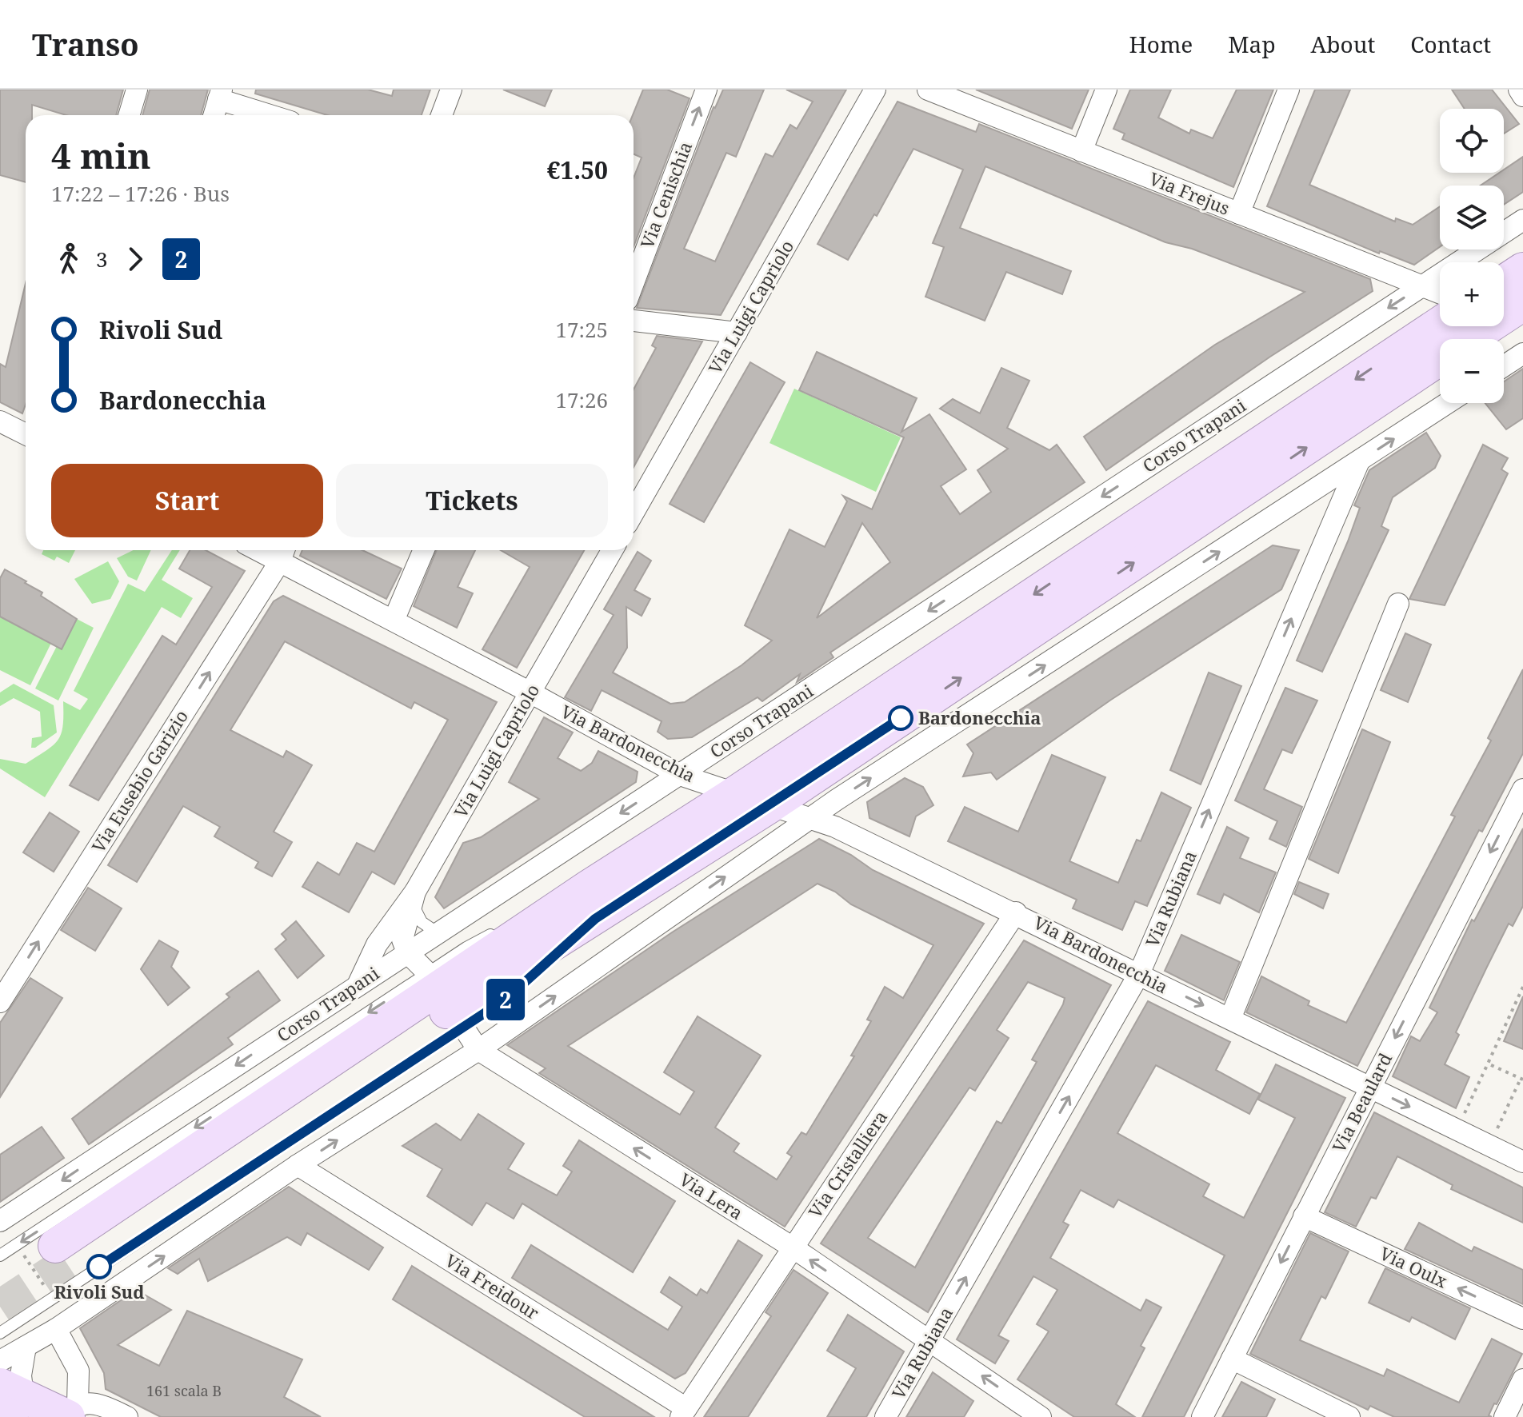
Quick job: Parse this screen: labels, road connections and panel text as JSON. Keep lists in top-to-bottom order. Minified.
{"streets":{"main road":["Corso Trapani"],"street":["Via Frejus","Via Cenischia","Via Luigi Capriolo","Via Bardonecchia","Via Eusebio Garizio","Via Rubiana","Via Beaulard","Via Cristalliera","Via Lera","Via Oulx","Via Freidour"]},"crossings":[["Via Frejus","Corso Trapani"],["Via Luigi Capriolo","Corso Trapani"],["Via Luigi Capriolo","Via Bardonecchia"],["Via Luigi Capriolo","Via Lera"],["Corso Trapani","Via Bardonecchia"],["Corso Trapani","Via Lera"],["Via Bardonecchia","Via Eusebio Garizio"],["Via Bardonecchia","Via Rubiana"],["Via Bardonecchia","Via Beaulard"],["Via Bardonecchia","Via Cristalliera"],["Via Rubiana","Via Lera"],["Via Beaulard","Via Oulx"],["Via Cristalliera","Via Lera"],["Via Cristalliera","Via Freidour"]],"one_way":["Via Cenischia","Via Eusebio Garizio","Via Lera"],"places":["Bardonecchia","Rivoli Sud"],"lines":["bus line 2"],"house_numbers":["161 scala B"],"page":{"header":"Transo","nav":["Home","Map","About","Contact"],"on_map":"2","map_buttons":["+","−"],"heading":["4 min","17:22 – 17:26 · Bus","€1.50"],"legs":["3","2"],"list":[{"name":"Rivoli Sud","value":"17:25"},{"name":"Bardonecchia","value":"17:26"}],"buttons":["Start","Tickets"]}}
